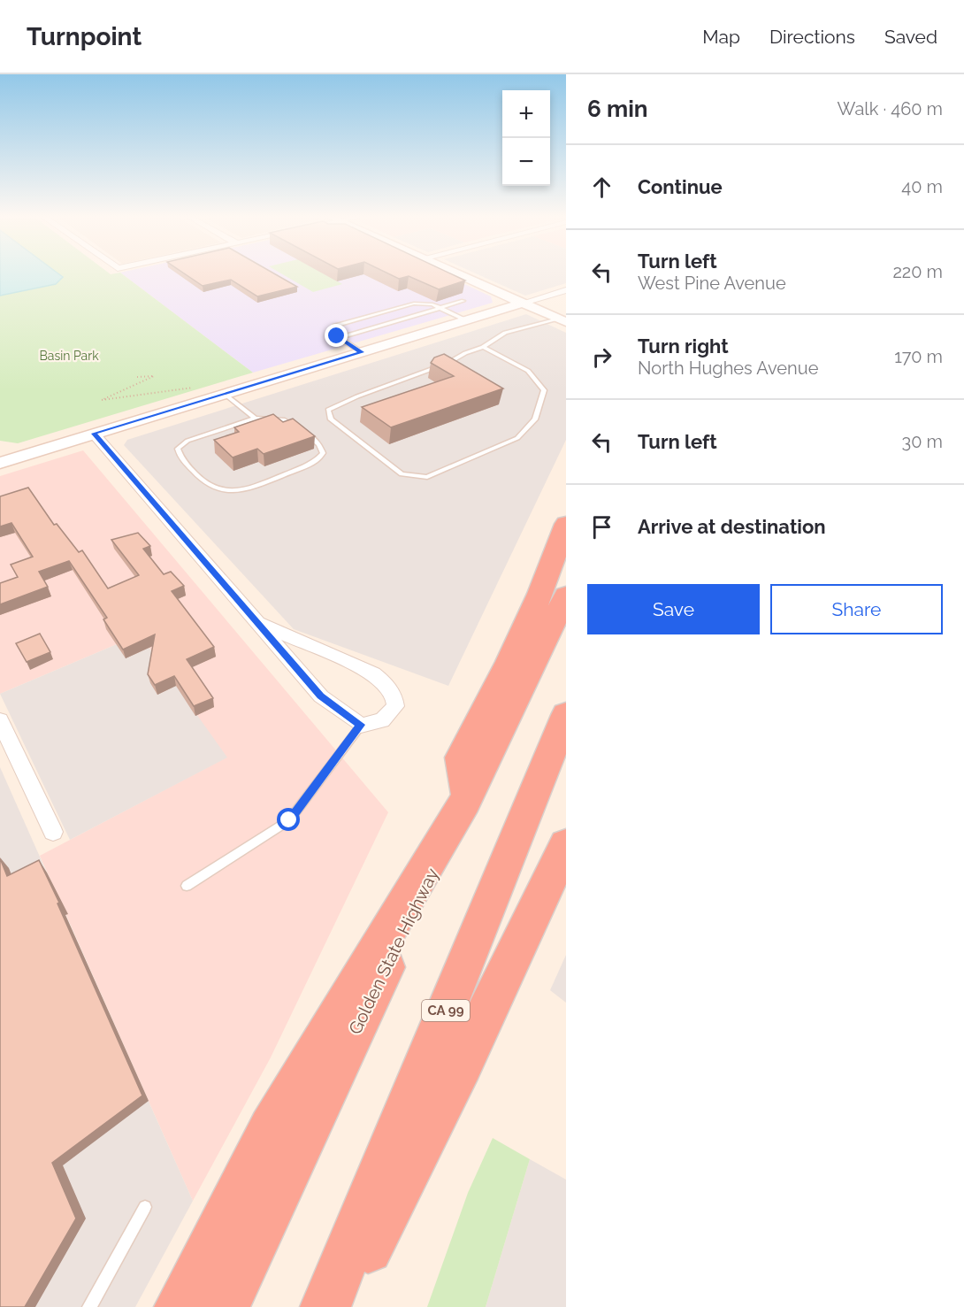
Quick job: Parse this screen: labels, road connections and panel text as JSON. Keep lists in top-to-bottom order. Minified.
{"streets":{"highway":["Golden State Highway","CA 99"]},"parks":["Basin Park"],"page":{"header":"Turnpoint","nav":["Map","Directions","Saved"],"heading":["6 min","Walk · 460 m"],"map_buttons":["+","−"],"list":[["Continue","40 m"],["Turn left","West Pine Avenue","220 m"],["Turn right","North Hughes Avenue","170 m"],["Turn left","30 m"],"Arrive at destination"],"buttons":["Save","Share"]}}
